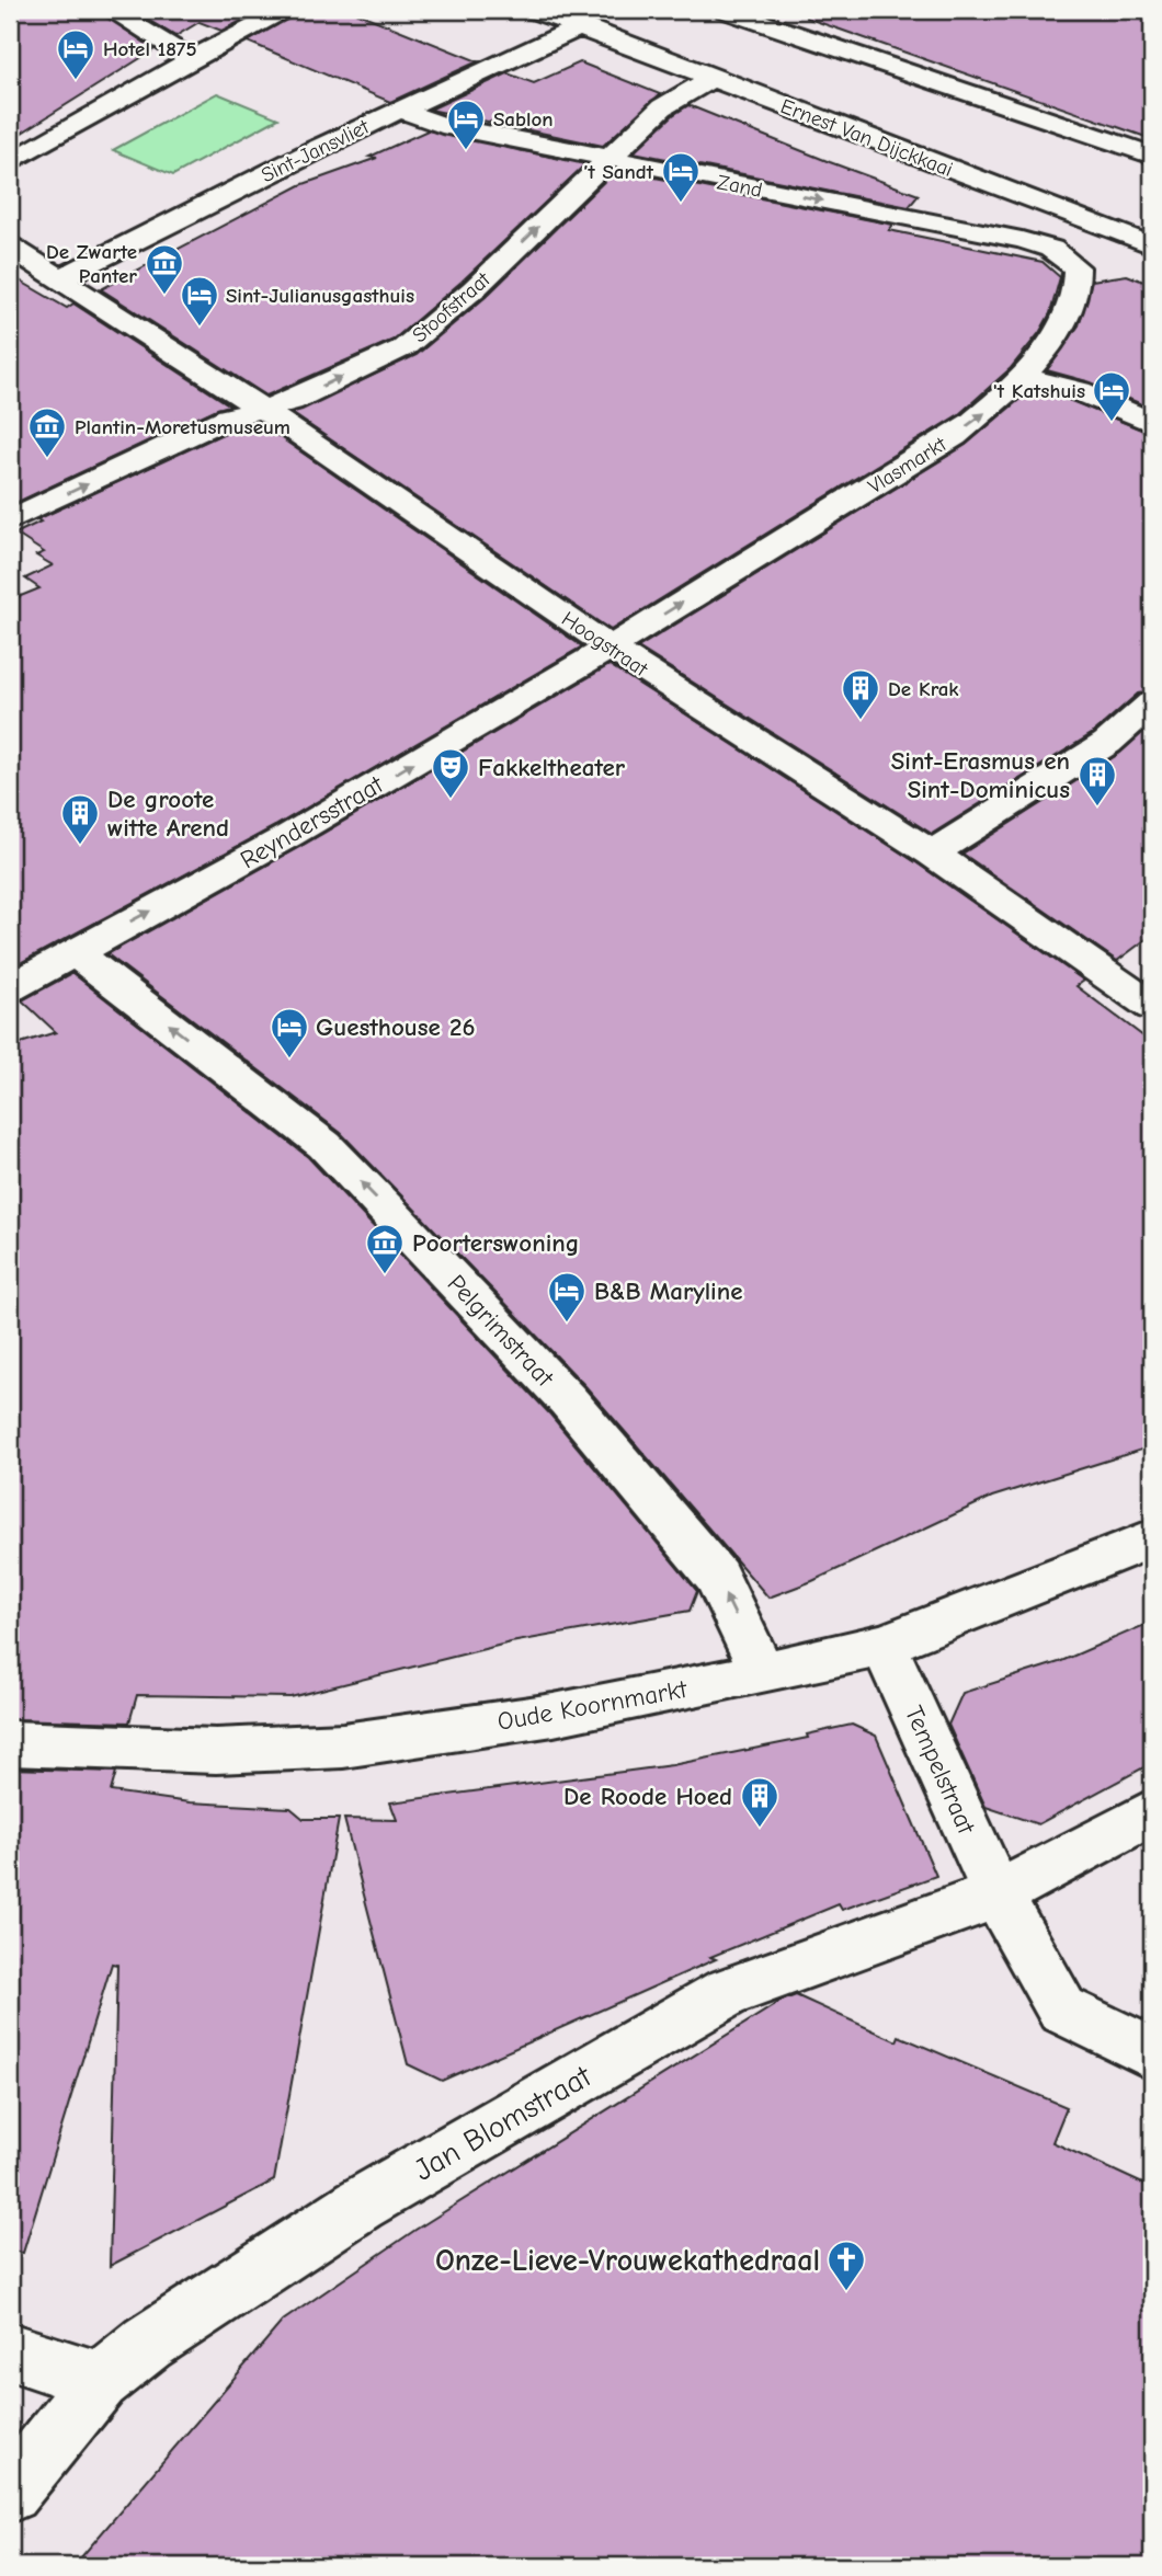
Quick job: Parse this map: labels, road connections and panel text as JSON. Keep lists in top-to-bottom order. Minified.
{"streets":{"street":["Ernest Van Dijckkaai","Sint-Jansvliet","Zand","Stoofstraat","Vlasmarkt","Hoogstraat","Reyndersstraat","Pelgrimstraat","Oude Koornmarkt","Tempelstraat","Jan Blomstraat"]},"crossings":[["Ernest Van Dijckkaai","Sint-Jansvliet"],["Ernest Van Dijckkaai","Stoofstraat"],["Sint-Jansvliet","Zand"],["Sint-Jansvliet","Hoogstraat"],["Zand","Stoofstraat"],["Zand","Vlasmarkt"],["Stoofstraat","Hoogstraat"],["Vlasmarkt","Hoogstraat"],["Vlasmarkt","Reyndersstraat"],["Hoogstraat","Reyndersstraat"],["Reyndersstraat","Pelgrimstraat"],["Pelgrimstraat","Oude Koornmarkt"],["Oude Koornmarkt","Tempelstraat"],["Tempelstraat","Jan Blomstraat"]],"one_way":["Reyndersstraat","Pelgrimstraat"],"places":{"hotel":["Hotel 1875","Sablon","’t Sandt","Sint-Julianusgasthuis","'t Katshuis","Guesthouse 26","B&B Maryline"],"museum":["De Zwarte Panter","Plantin-Moretusmuseum","Poorterswoning"],"building":["De Krak","Sint-Erasmus en Sint-Dominicus","De groote witte Arend","De Roode Hoed"],"theatre":["Fakkeltheater"],"church":["Onze-Lieve-Vrouwekathedraal"]}}
